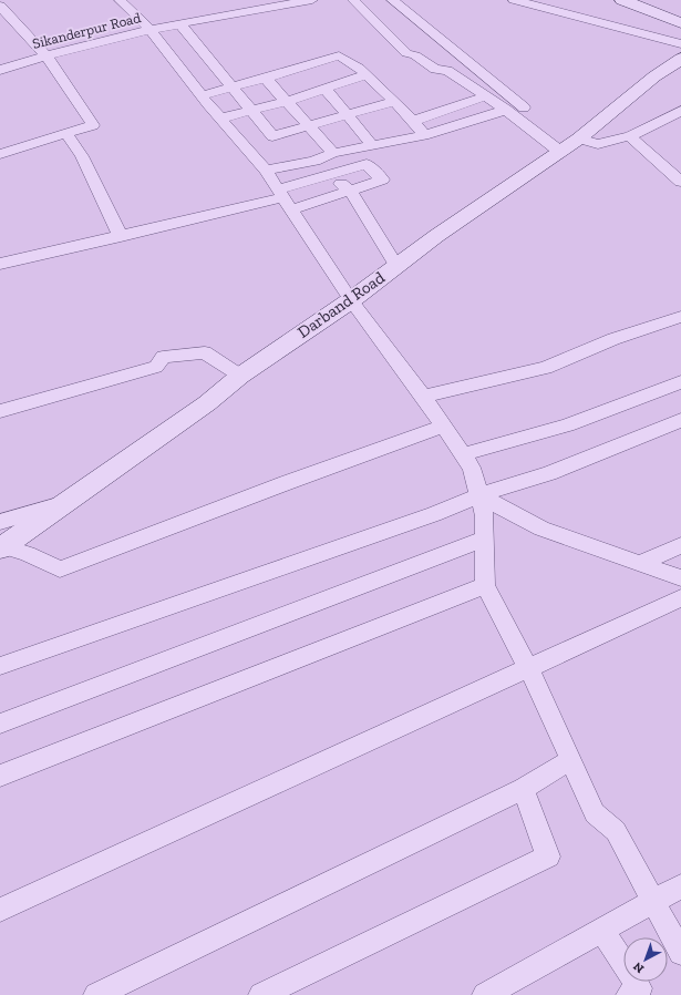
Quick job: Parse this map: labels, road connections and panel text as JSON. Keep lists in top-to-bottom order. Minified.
{"streets":{"main road":["Darband Road"],"street":["Sikanderpur Road"]},"north":"bottom left"}
